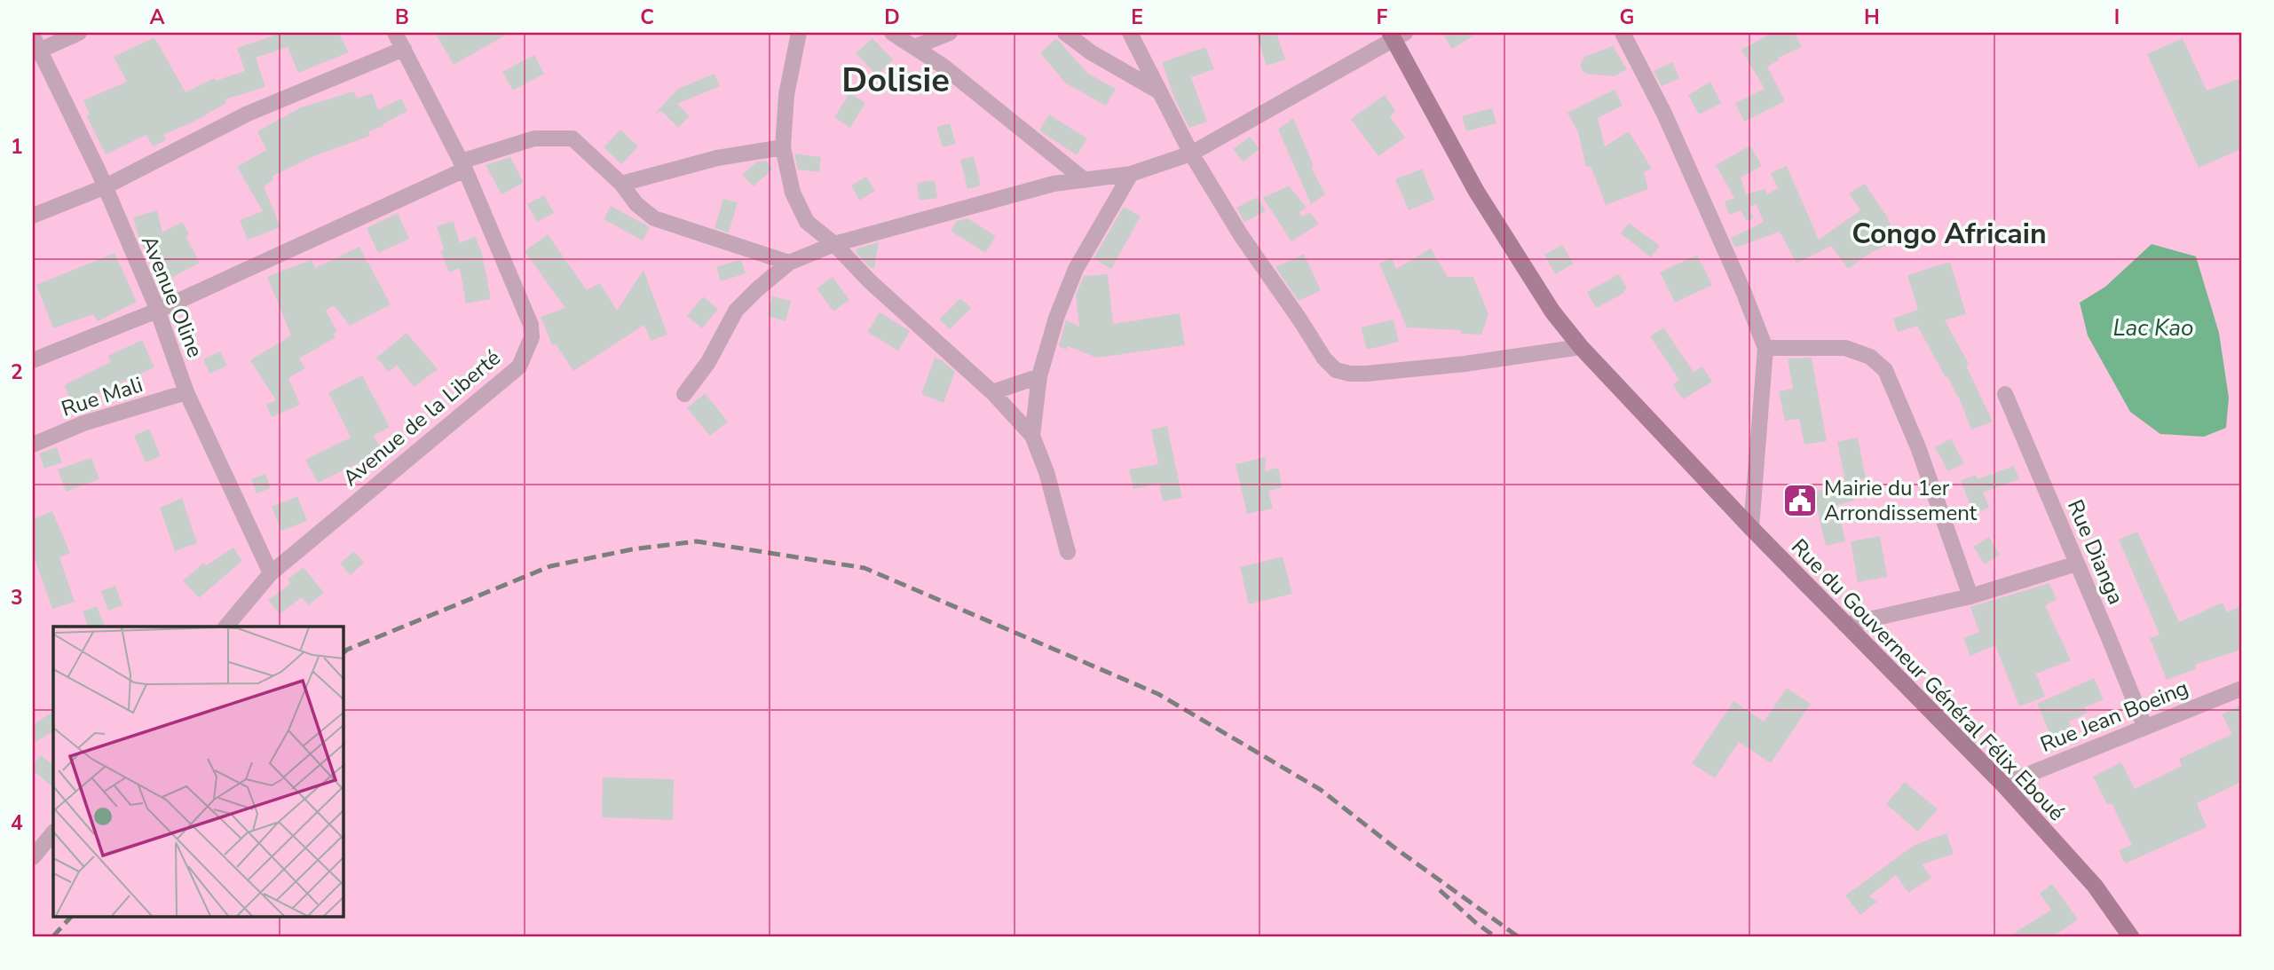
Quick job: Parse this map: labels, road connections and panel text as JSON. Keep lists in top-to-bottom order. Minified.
{"streets":{"main road":["Rue du Gouverneur Général Félix Eboué"],"street":["Avenue Oline","Rue Mali","Avenue de la Liberté","Rue Dianga","Rue Jean Boeing"]},"crossings":[["Avenue Oline","Rue Mali"],["Avenue Oline","Avenue de la Liberté"],["Rue Dianga","Rue Jean Boeing"],["Rue du Gouverneur Général Félix Eboué","Rue Jean Boeing"]],"districts":["Dolisie","Congo Africain"],"water":["Lac Kao"],"places":{"public building":["Mairie du 1er Arrondissement"]},"grid":{"columns":["A","B","C","D","E","F","G","H","I"],"rows":["1","2","3","4"]}}
